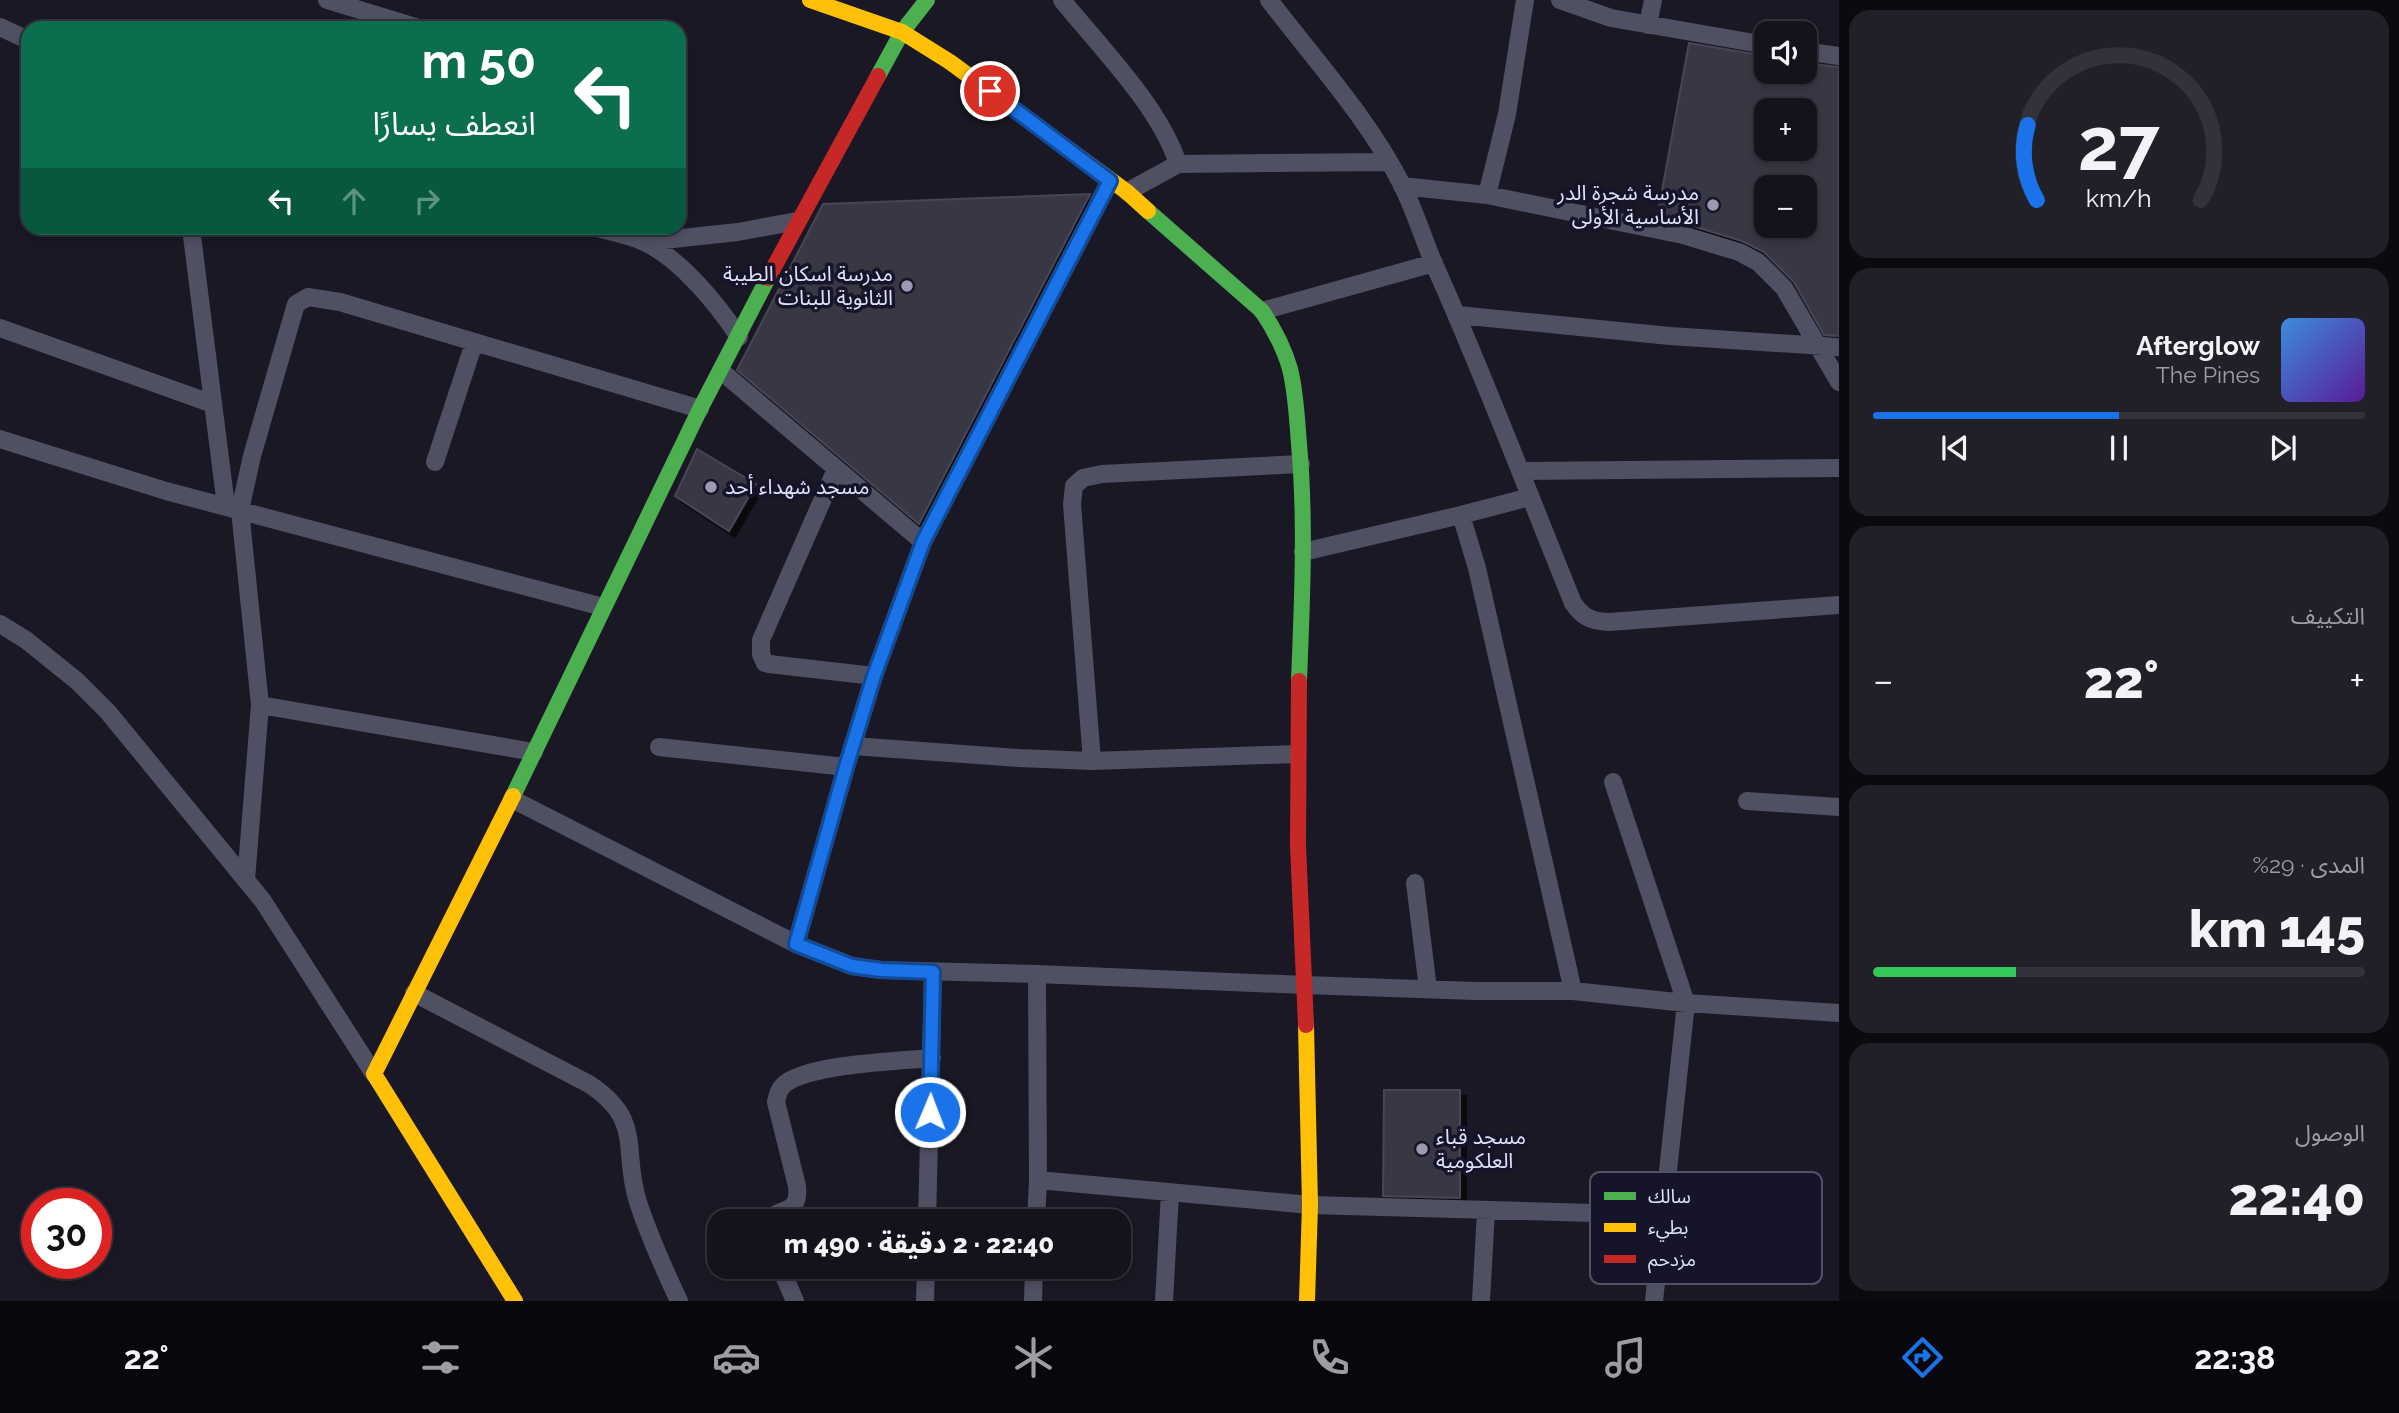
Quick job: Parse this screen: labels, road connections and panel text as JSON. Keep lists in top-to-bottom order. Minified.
{"places":["مدرسة شجرة الدر الأساسية الأولى","مدرسة اسكان الطيبة الثانوية للبنات","مسجد شهداء أحد","مسجد قباء العلكومية"],"legend":["سالك","بطيء","مزدحم"],"page":{"map_buttons":["+","−"],"turn":["50 m","انعطف يسارًا"],"song":["Afterglow","The Pines"],"tile":["التكييف",["المدى · 29%","145 km"],["الوصول","22:40"]],"heat":["−","22°","+"],"limit":"30","trip":"22:40 · 2 دقيقة · 490 m","tabs":["22:38","22°"],"gauge":["27","km/h"]}}
